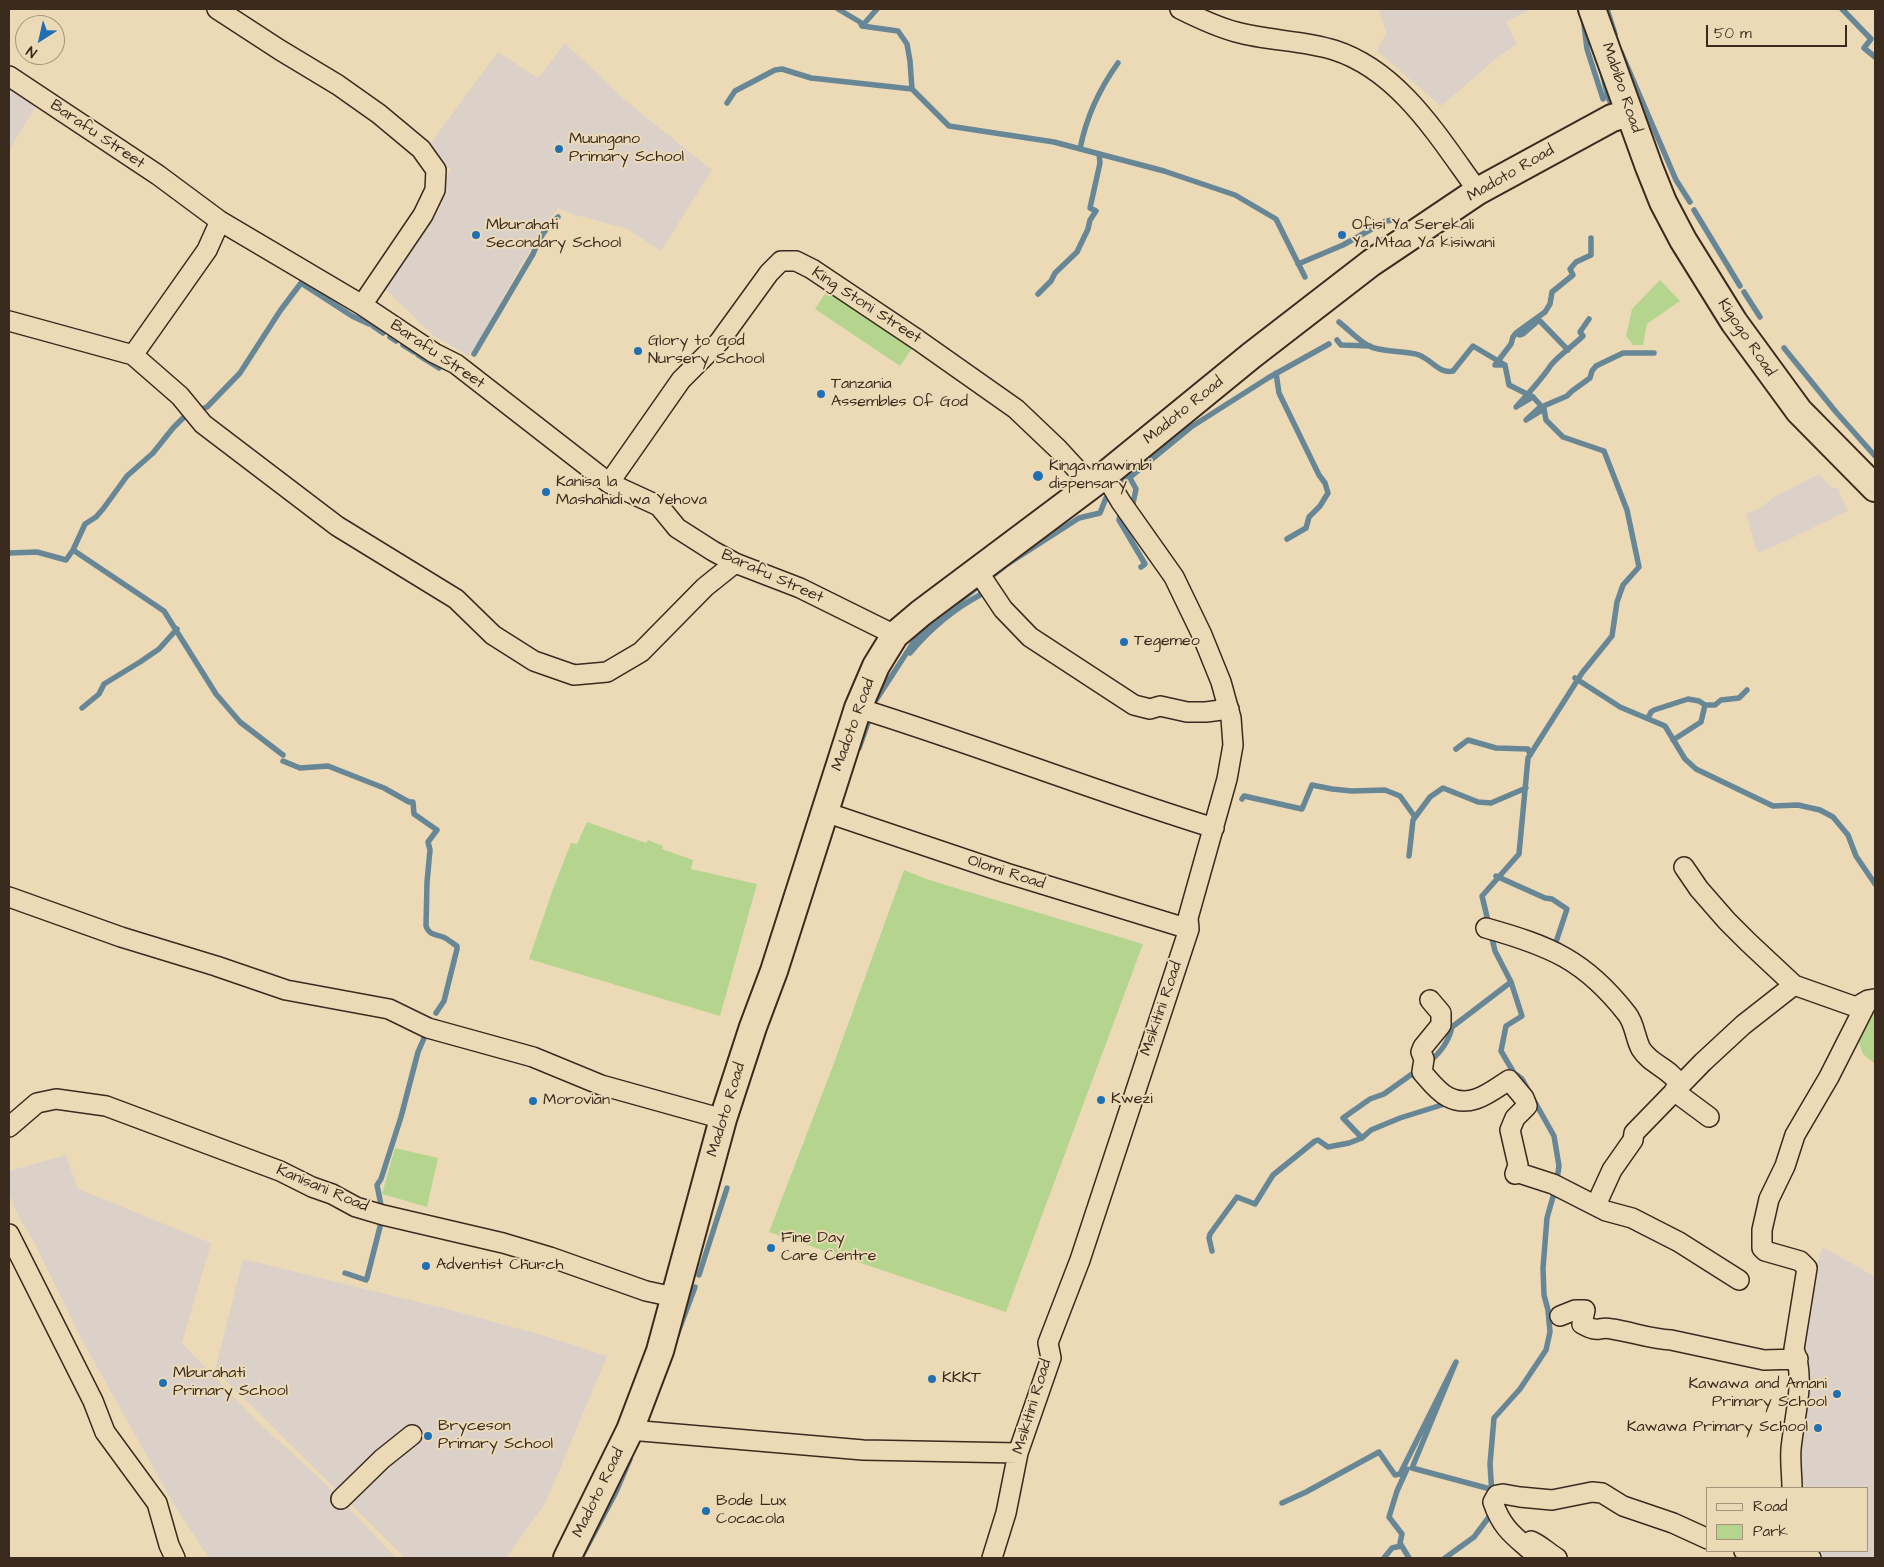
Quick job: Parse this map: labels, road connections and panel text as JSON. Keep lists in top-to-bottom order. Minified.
{"streets":{"main road":["Mabibo Road","Madoto Road","Kigogo Road"],"street":["Barafu Street","King Stoni Street","Olomi Road","Msikitini Road","Kanisani Road"]},"crossings":[["Mabibo Road","Madoto Road"],["Mabibo Road","Kigogo Road"],["Barafu Street","Madoto Road"],["Barafu Street","King Stoni Street"],["Madoto Road","King Stoni Street"],["Madoto Road","Olomi Road"],["Madoto Road","Msikitini Road"],["Madoto Road","Kanisani Road"],["King Stoni Street","Msikitini Road"],["Olomi Road","Msikitini Road"]],"places":["Muungano Primary School","Mburahati Secondary School","Ofisi Ya Serekali Ya Mtaa Ya kisiwani","Glory to God Nursery School","Tanzania Assembles Of God","Kinga mawimbi dispensary","Kanisa la Mashahidi wa Yehova","Tegemeo","Kwezi","Morovian","Fine Day Care Centre","Adventist Church","KKKT","Mburahati Primary School","Kawawa and Amani Primary School","Kawawa Primary School","Bryceson Primary School","Bode Lux Cocacola"],"legend":["Road","Park"],"scale_bar":"50 m","north":"bottom left"}
